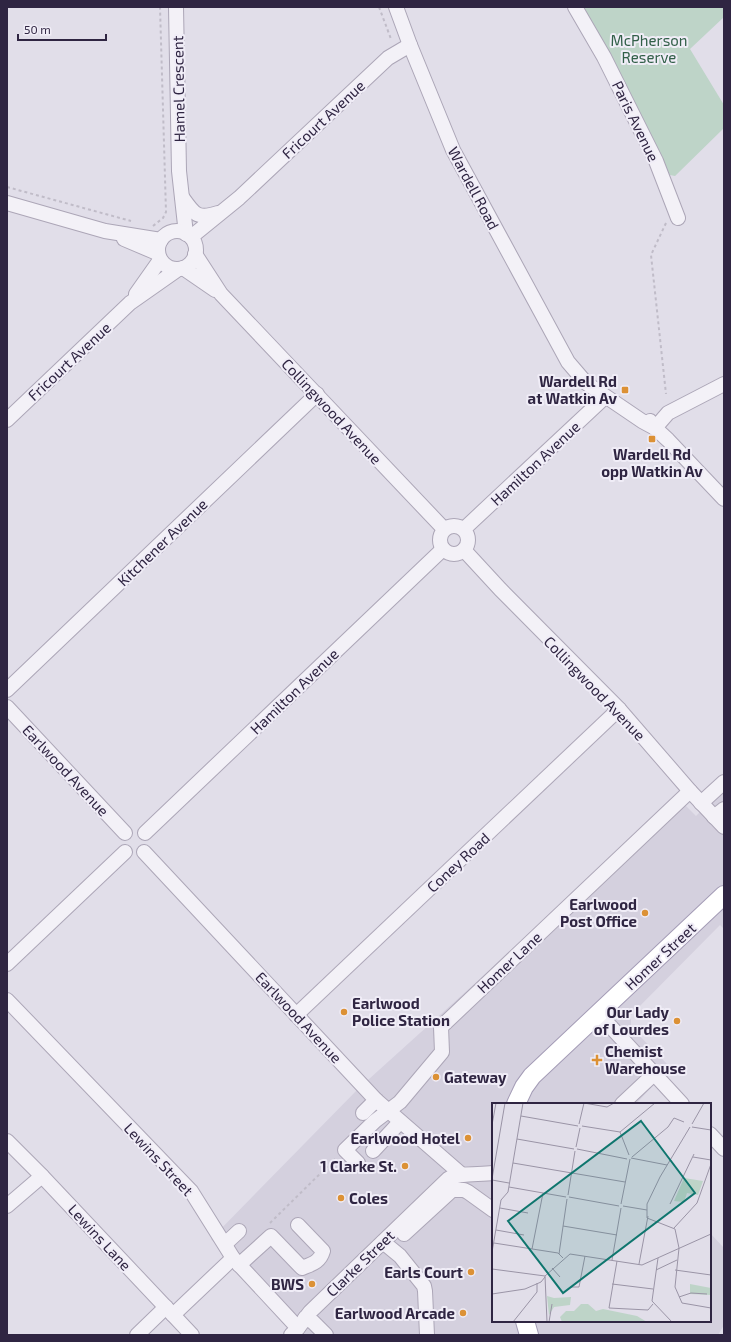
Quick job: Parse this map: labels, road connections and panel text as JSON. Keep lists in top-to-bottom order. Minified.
{"streets":{"main road":["Homer Street"],"street":["Hamel Crescent","Fricourt Avenue","Paris Avenue","Wardell Road","Collingwood Avenue","Hamilton Avenue","Kitchener Avenue","Earlwood Avenue","Coney Road","Homer Lane","Lewins Street","Lewins Lane","Clarke Street"]},"crossings":[["Hamel Crescent","Fricourt Avenue"],["Hamel Crescent","Collingwood Avenue"],["Fricourt Avenue","Wardell Road"],["Fricourt Avenue","Collingwood Avenue"],["Wardell Road","Hamilton Avenue"],["Collingwood Avenue","Hamilton Avenue"],["Collingwood Avenue","Kitchener Avenue"],["Collingwood Avenue","Coney Road"],["Collingwood Avenue","Homer Lane"],["Hamilton Avenue","Earlwood Avenue"],["Earlwood Avenue","Coney Road"],["Earlwood Avenue","Homer Lane"],["Earlwood Avenue","Clarke Street"],["Lewins Street","Clarke Street"]],"parks":["McPherson Reserve"],"places":{"transit":["Wardell Rd at Watkin Av","Wardell Rd opp Watkin Av"],"other":["Earlwood Post Office","Earlwood Police Station","Our Lady of Lourdes","Gateway","Earlwood Hotel","1 Clarke St.","Coles","Earls Court","BWS","Earlwood Arcade"],"health":["Chemist Warehouse"]},"scale_bar":"50 m"}
